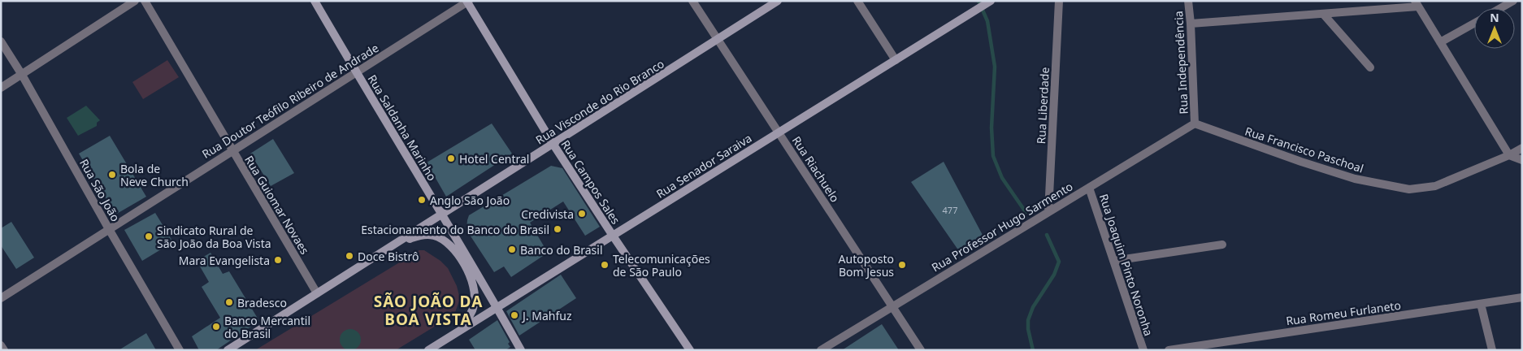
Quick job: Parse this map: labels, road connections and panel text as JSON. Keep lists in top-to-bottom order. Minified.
{"streets":{"main road":["Rua Visconde do Rio Branco","Rua Saldanha Marinho","Rua Senador Saraiva","Rua Campos Sales"],"street":["Rua Independência","Rua Doutor Teófilo Ribeiro de Andrade","Rua Liberdade","Rua Francisco Paschoal","Rua Riachuelo","Rua São João","Rua Guiomar Novaes","Rua Professor Hugo Sarmento","Rua Joaquim Pinto Noronha","Rua Romeu Furlaneto"]},"crossings":[["Rua Independência","Rua Francisco Paschoal"],["Rua Independência","Rua Professor Hugo Sarmento"],["Rua Doutor Teófilo Ribeiro de Andrade","Rua Saldanha Marinho"],["Rua Doutor Teófilo Ribeiro de Andrade","Rua Campos Sales"],["Rua Doutor Teófilo Ribeiro de Andrade","Rua São João"],["Rua Doutor Teófilo Ribeiro de Andrade","Rua Guiomar Novaes"],["Rua Visconde do Rio Branco","Rua Saldanha Marinho"],["Rua Visconde do Rio Branco","Rua Riachuelo"],["Rua Visconde do Rio Branco","Rua Campos Sales"],["Rua Visconde do Rio Branco","Rua Guiomar Novaes"],["Rua Liberdade","Rua Professor Hugo Sarmento"],["Rua Saldanha Marinho","Rua Senador Saraiva"],["Rua Francisco Paschoal","Rua Professor Hugo Sarmento"],["Rua Senador Saraiva","Rua Riachuelo"],["Rua Senador Saraiva","Rua Campos Sales"],["Rua Riachuelo","Rua Professor Hugo Sarmento"],["Rua Professor Hugo Sarmento","Rua Joaquim Pinto Noronha"]],"districts":["SÃO JOÃO DA BOA VISTA"],"places":["Hotel Central","Bola de Neve Church","Anglo São João","Credivista","Estacionamento do Banco do Brasil","Sindicato Rural de São João da Boa Vista","Banco do Brasil","Doce Bistrô","Mara Evangelista","Telecomunicações de São Paulo","Autoposto Bom Jesus","Bradesco","J. Mahfuz","Banco Mercantil do Brasil"],"house_numbers":["477"],"north":"top"}
